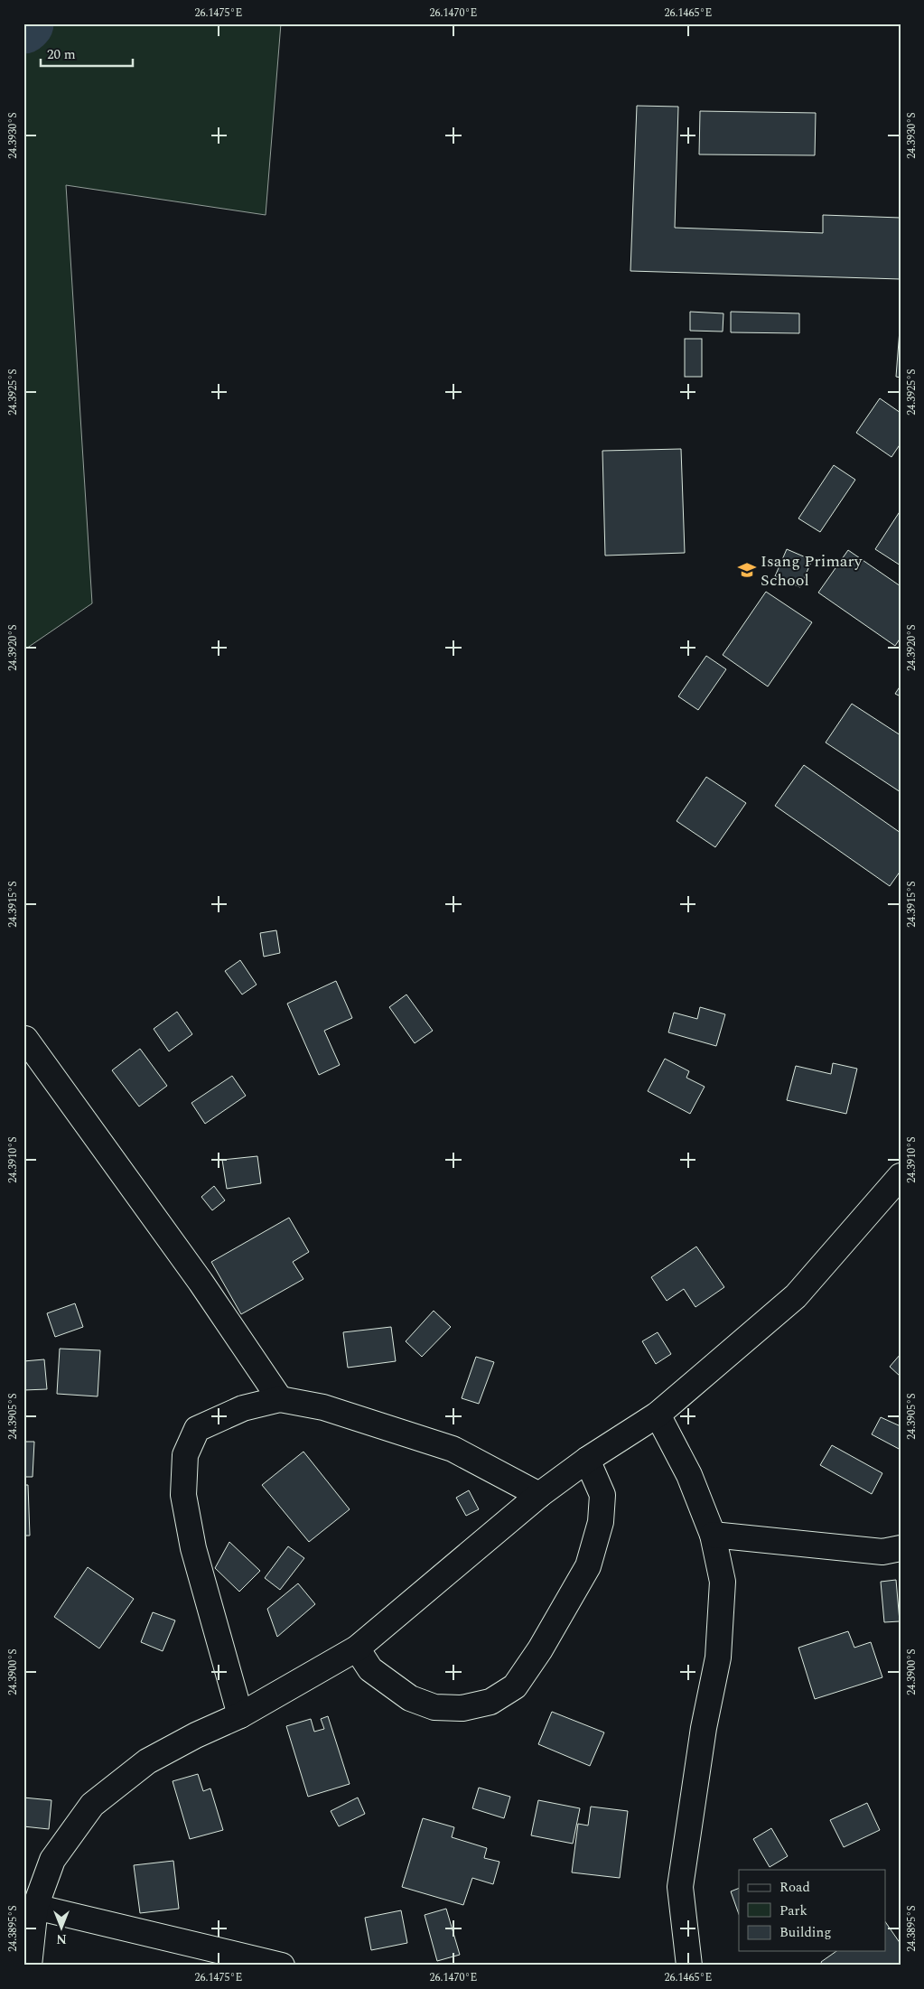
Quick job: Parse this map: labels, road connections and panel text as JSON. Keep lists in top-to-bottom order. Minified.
{"places":{"school or university":["Isang Primary School"]},"legend":["Road","Park","Building"],"scale_bar":"20 m","north":"bottom","coordinates":["26.1475°E","26.1470°E","26.1465°E","24.3930°S","24.3925°S","24.3920°S","24.3915°S","24.3910°S","24.3905°S","24.3900°S","24.3895°S"]}
